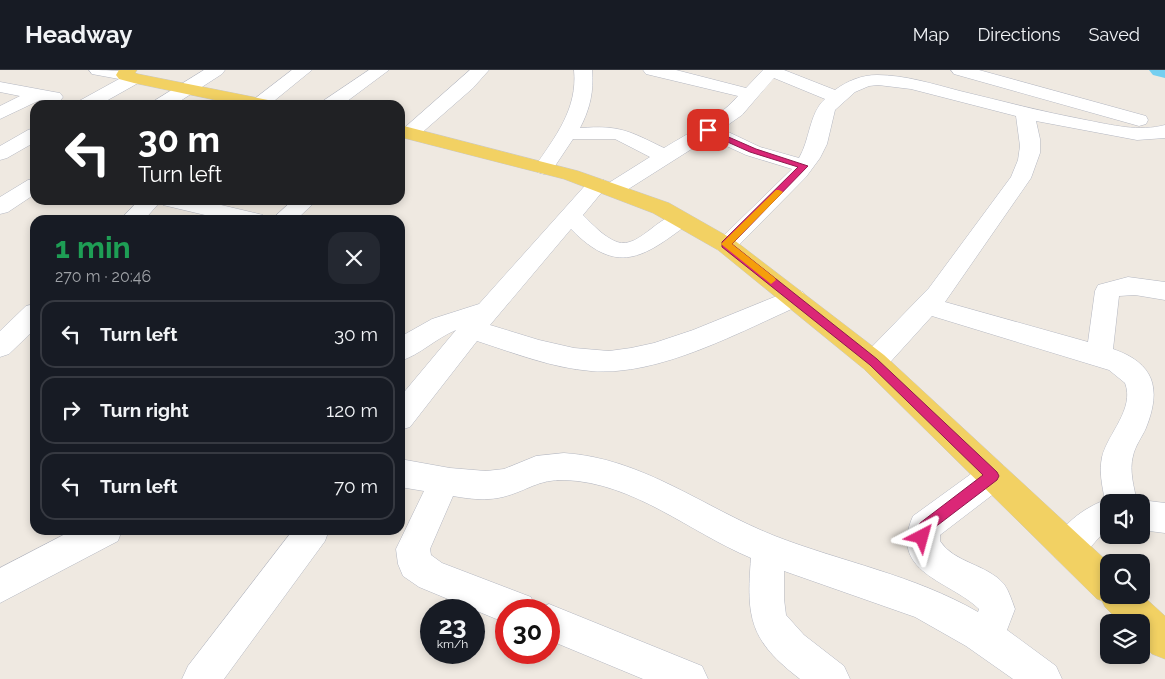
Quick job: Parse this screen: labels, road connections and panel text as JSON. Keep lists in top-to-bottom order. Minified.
{"page":{"header":"Headway","nav":["Map","Directions","Saved"],"turn":["30 m","Turn left"],"heading":["1 min","270 m · 20:46"],"list":[{"name":"Turn left","value":"30 m"},{"name":"Turn right","value":"120 m"},{"name":"Turn left","value":"70 m"}],"speed":"23 km/h","limit":"30"}}
